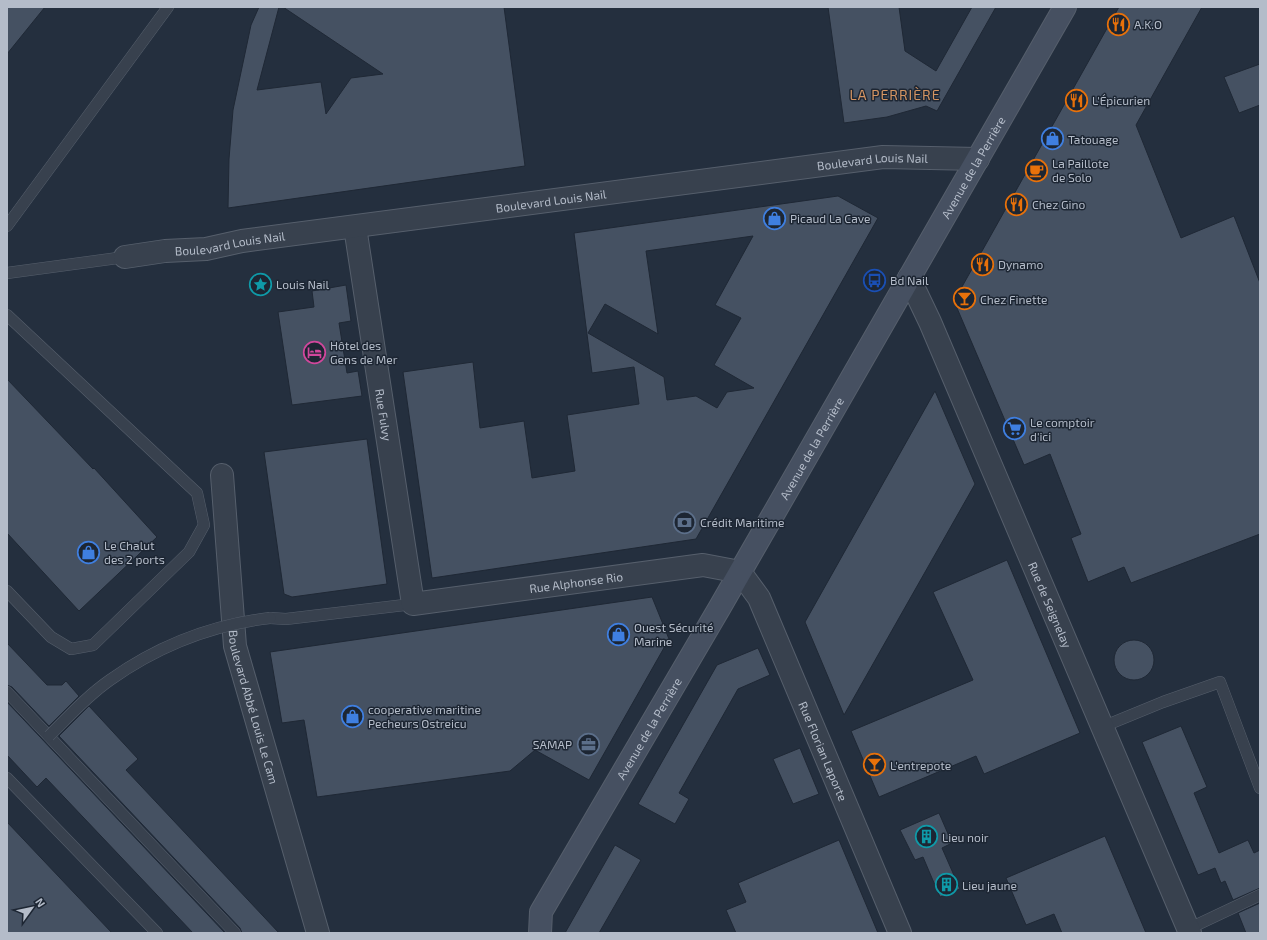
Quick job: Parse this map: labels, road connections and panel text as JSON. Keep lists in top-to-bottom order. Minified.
{"streets":{"street":["Boulevard Louis Nail","Avenue de la Perrière","Rue Fulvy","Rue Alphonse Rio","Rue de Seignelay","Boulevard Abbé Louis Le Cam","Rue Florian Laporte"]},"crossings":[["Boulevard Louis Nail","Avenue de la Perrière"],["Boulevard Louis Nail","Rue Fulvy"],["Avenue de la Perrière","Rue Alphonse Rio"],["Avenue de la Perrière","Rue de Seignelay"],["Avenue de la Perrière","Rue Florian Laporte"],["Rue Fulvy","Rue Alphonse Rio"],["Rue Alphonse Rio","Rue Florian Laporte"]],"districts":["LA PERRIÈRE"],"places":{"restaurant":["A.K.O","L'Épicurien","Chez Gino","Dynamo"],"shop":["Tatouage","Picaud La Cave","Le Chalut des 2 ports","Ouest Sécurité Marine","cooperative maritine Pecheurs Ostreicu"],"cafe":["La Paillote de Solo"],"bus stop":["Bd Nail"],"place":["Louis Nail"],"bar":["Chez Finette","L'entrepote"],"hotel":["Hôtel des Gens de Mer"],"supermarket":["Le comptoir d'ici"],"bank":["Crédit Maritime"],"office":["SAMAP"],"building":["Lieu noir","Lieu jaune"]},"north":"top right"}
